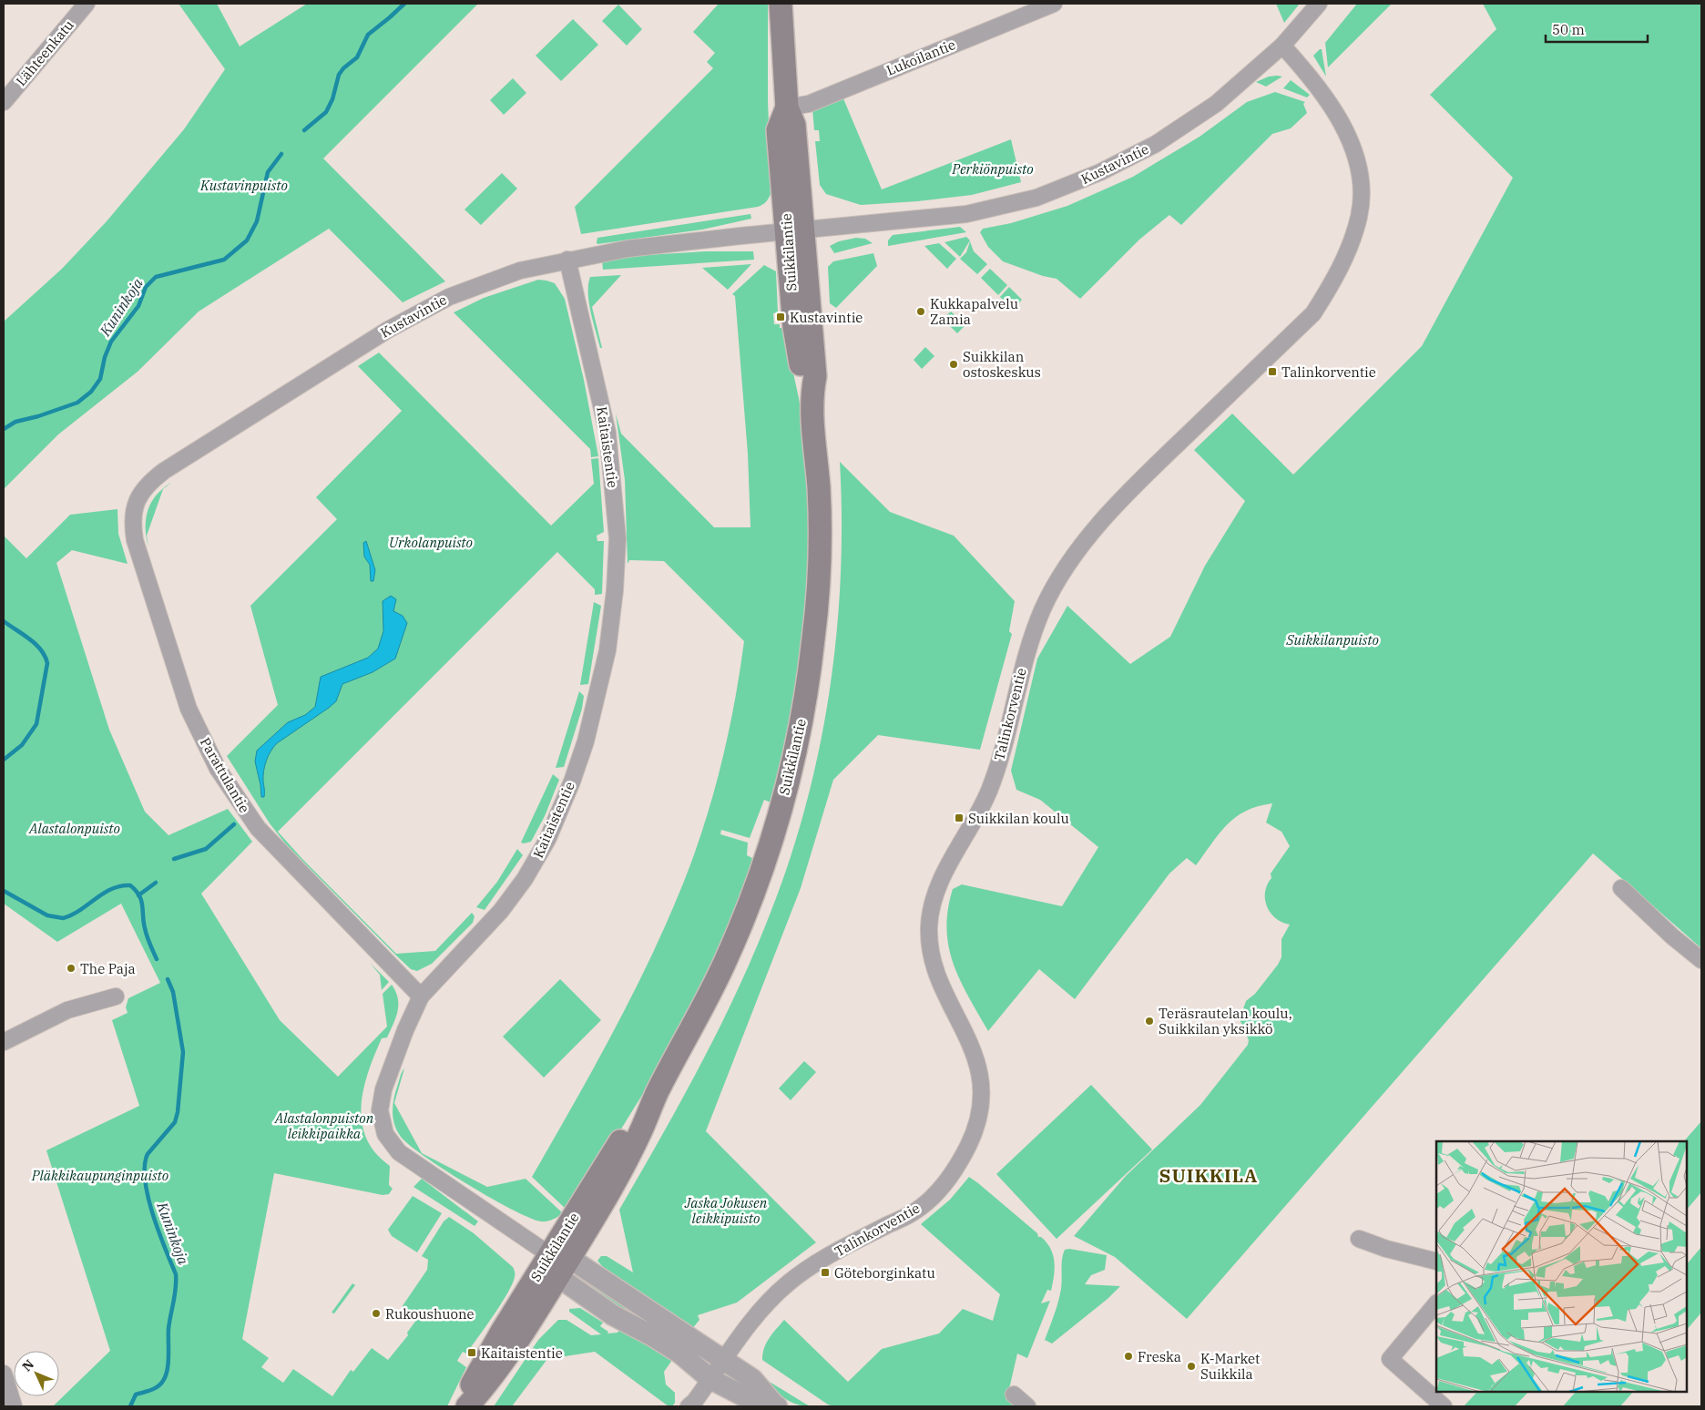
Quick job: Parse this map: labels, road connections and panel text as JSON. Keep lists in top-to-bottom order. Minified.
{"streets":{"main road":["Suikkilantie"],"street":["Lähteenkatu","Lukoilantie","Kustavintie","Kaitaistentie","Talinkorventie","Parattulantie"]},"crossings":[["Lukoilantie","Suikkilantie"],["Kustavintie","Suikkilantie"],["Kustavintie","Kaitaistentie"],["Kustavintie","Talinkorventie"],["Kustavintie","Parattulantie"],["Suikkilantie","Kaitaistentie"],["Kaitaistentie","Parattulantie"]],"districts":["SUIKKILA"],"water":["Kuninkoja"],"parks":["Perkiönpuisto","Kustavinpuisto","Urkolanpuisto","Suikkilanpuisto","Alastalonpuisto","Alastalonpuiston leikkipaikka","Pläkkikaupunginpuisto","Jaska Jokusen leikkipuisto"],"places":{"other":["Kukkapalvelu Zamia","Suikkilan ostoskeskus","The Paja","Teräsrautelan koulu, Suikkilan yksikkö","Rukoushuone","Freska","K-Market Suikkila"],"transit":["Kustavintie","Talinkorventie","Suikkilan koulu","Göteborginkatu","Kaitaistentie"]},"scale_bar":"50 m","north":"top left"}
